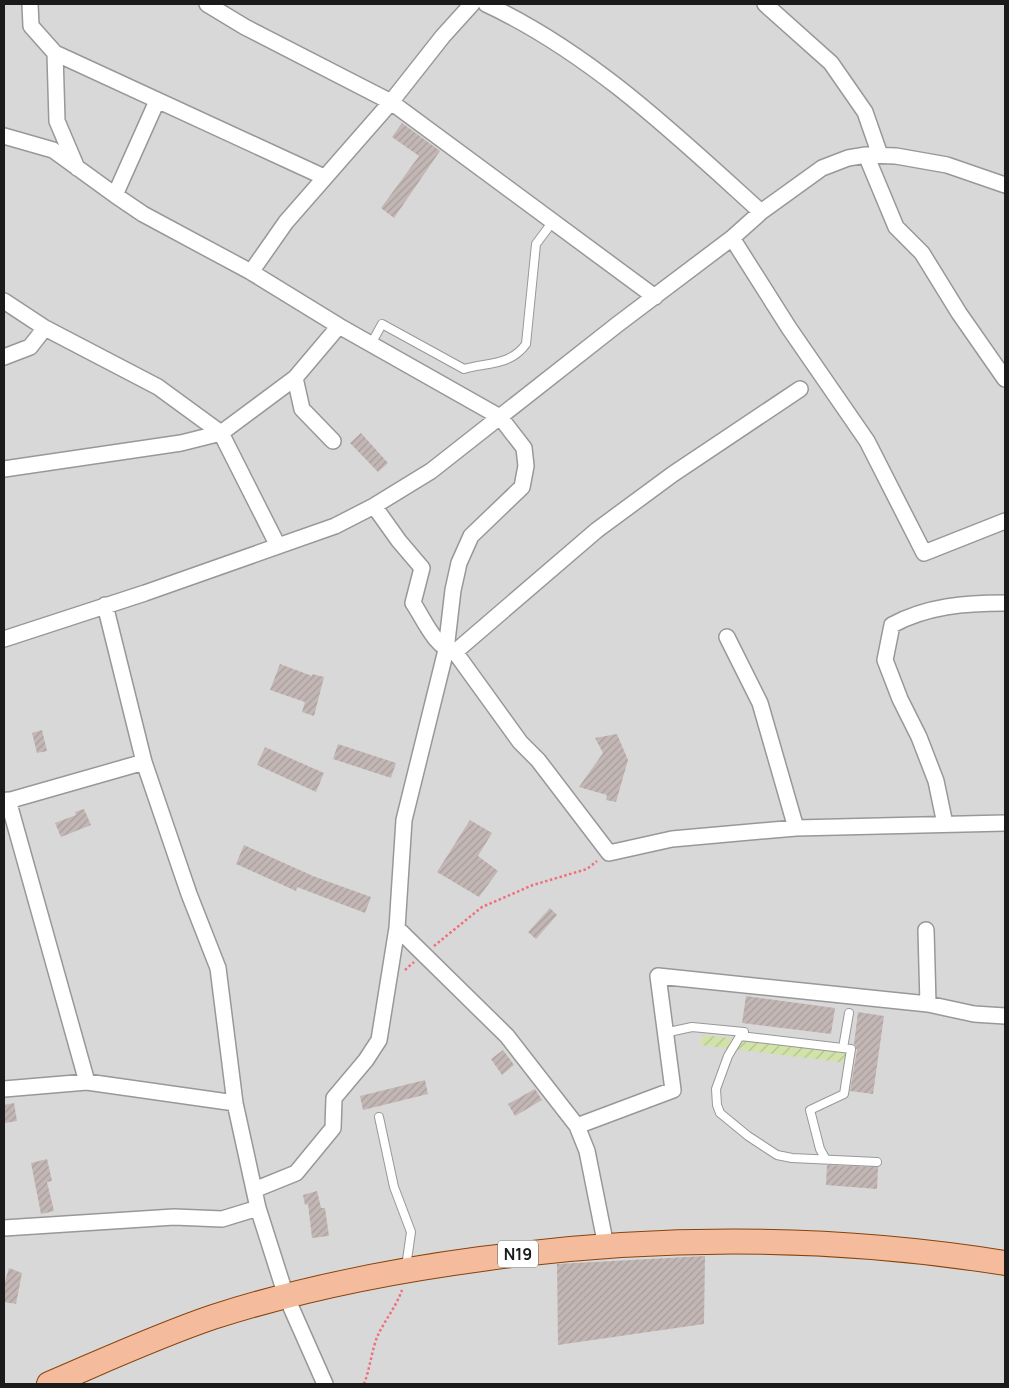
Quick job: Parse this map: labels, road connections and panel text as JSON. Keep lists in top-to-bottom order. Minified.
{"streets":{"main road":["N19"]}}
